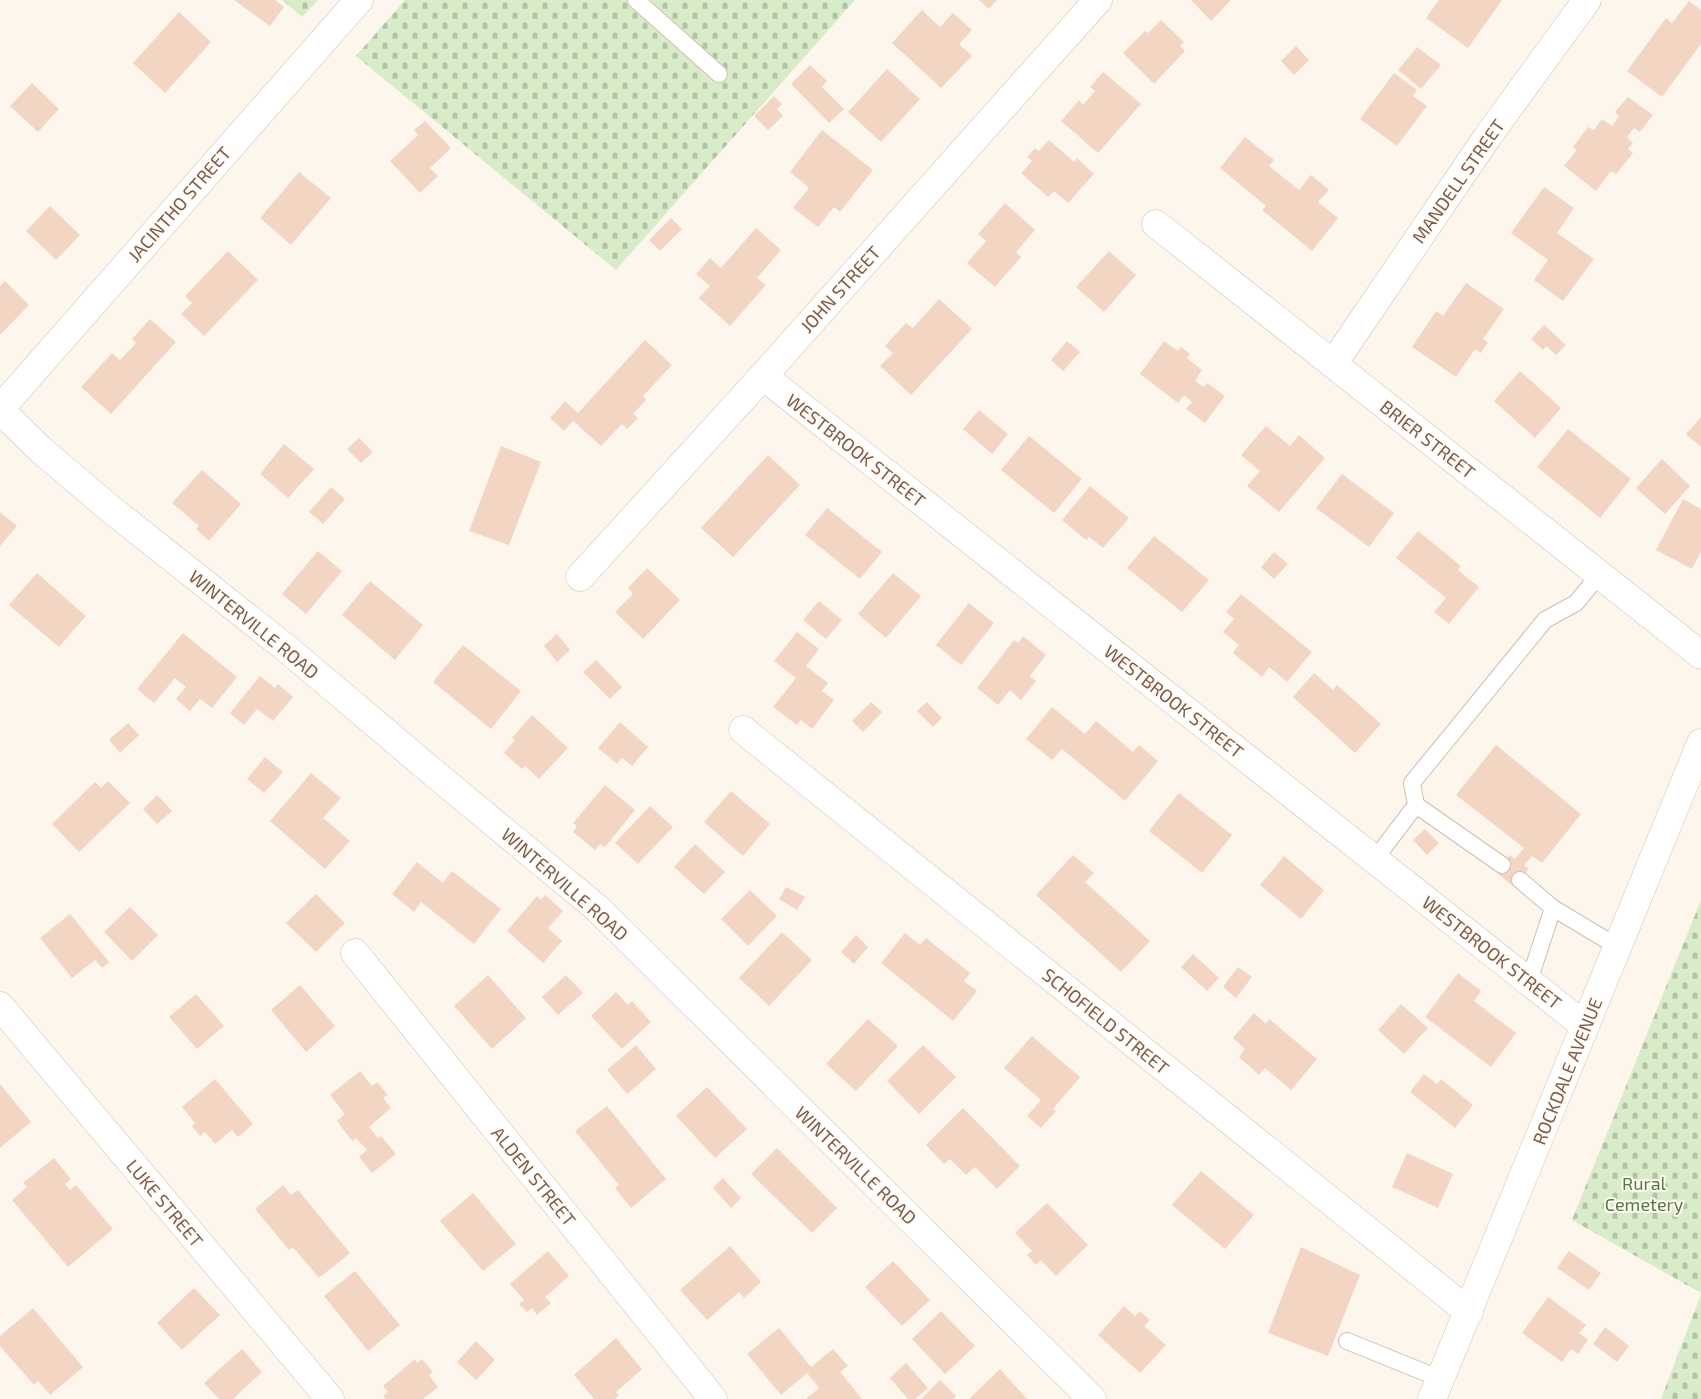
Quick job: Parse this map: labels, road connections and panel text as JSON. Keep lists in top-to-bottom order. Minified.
{"streets":{"street":["MANDELL STREET","JACINTHO STREET","JOHN STREET","BRIER STREET","WESTBROOK STREET","WINTERVILLE ROAD","SCHOFIELD STREET","ROCKDALE AVENUE","ALDEN STREET","LUKE STREET"]},"crossings":[["MANDELL STREET","BRIER STREET"],["JACINTHO STREET","WINTERVILLE ROAD"],["JOHN STREET","WESTBROOK STREET"],["WESTBROOK STREET","ROCKDALE AVENUE"],["SCHOFIELD STREET","ROCKDALE AVENUE"]],"parks":["Rural Cemetery"]}
